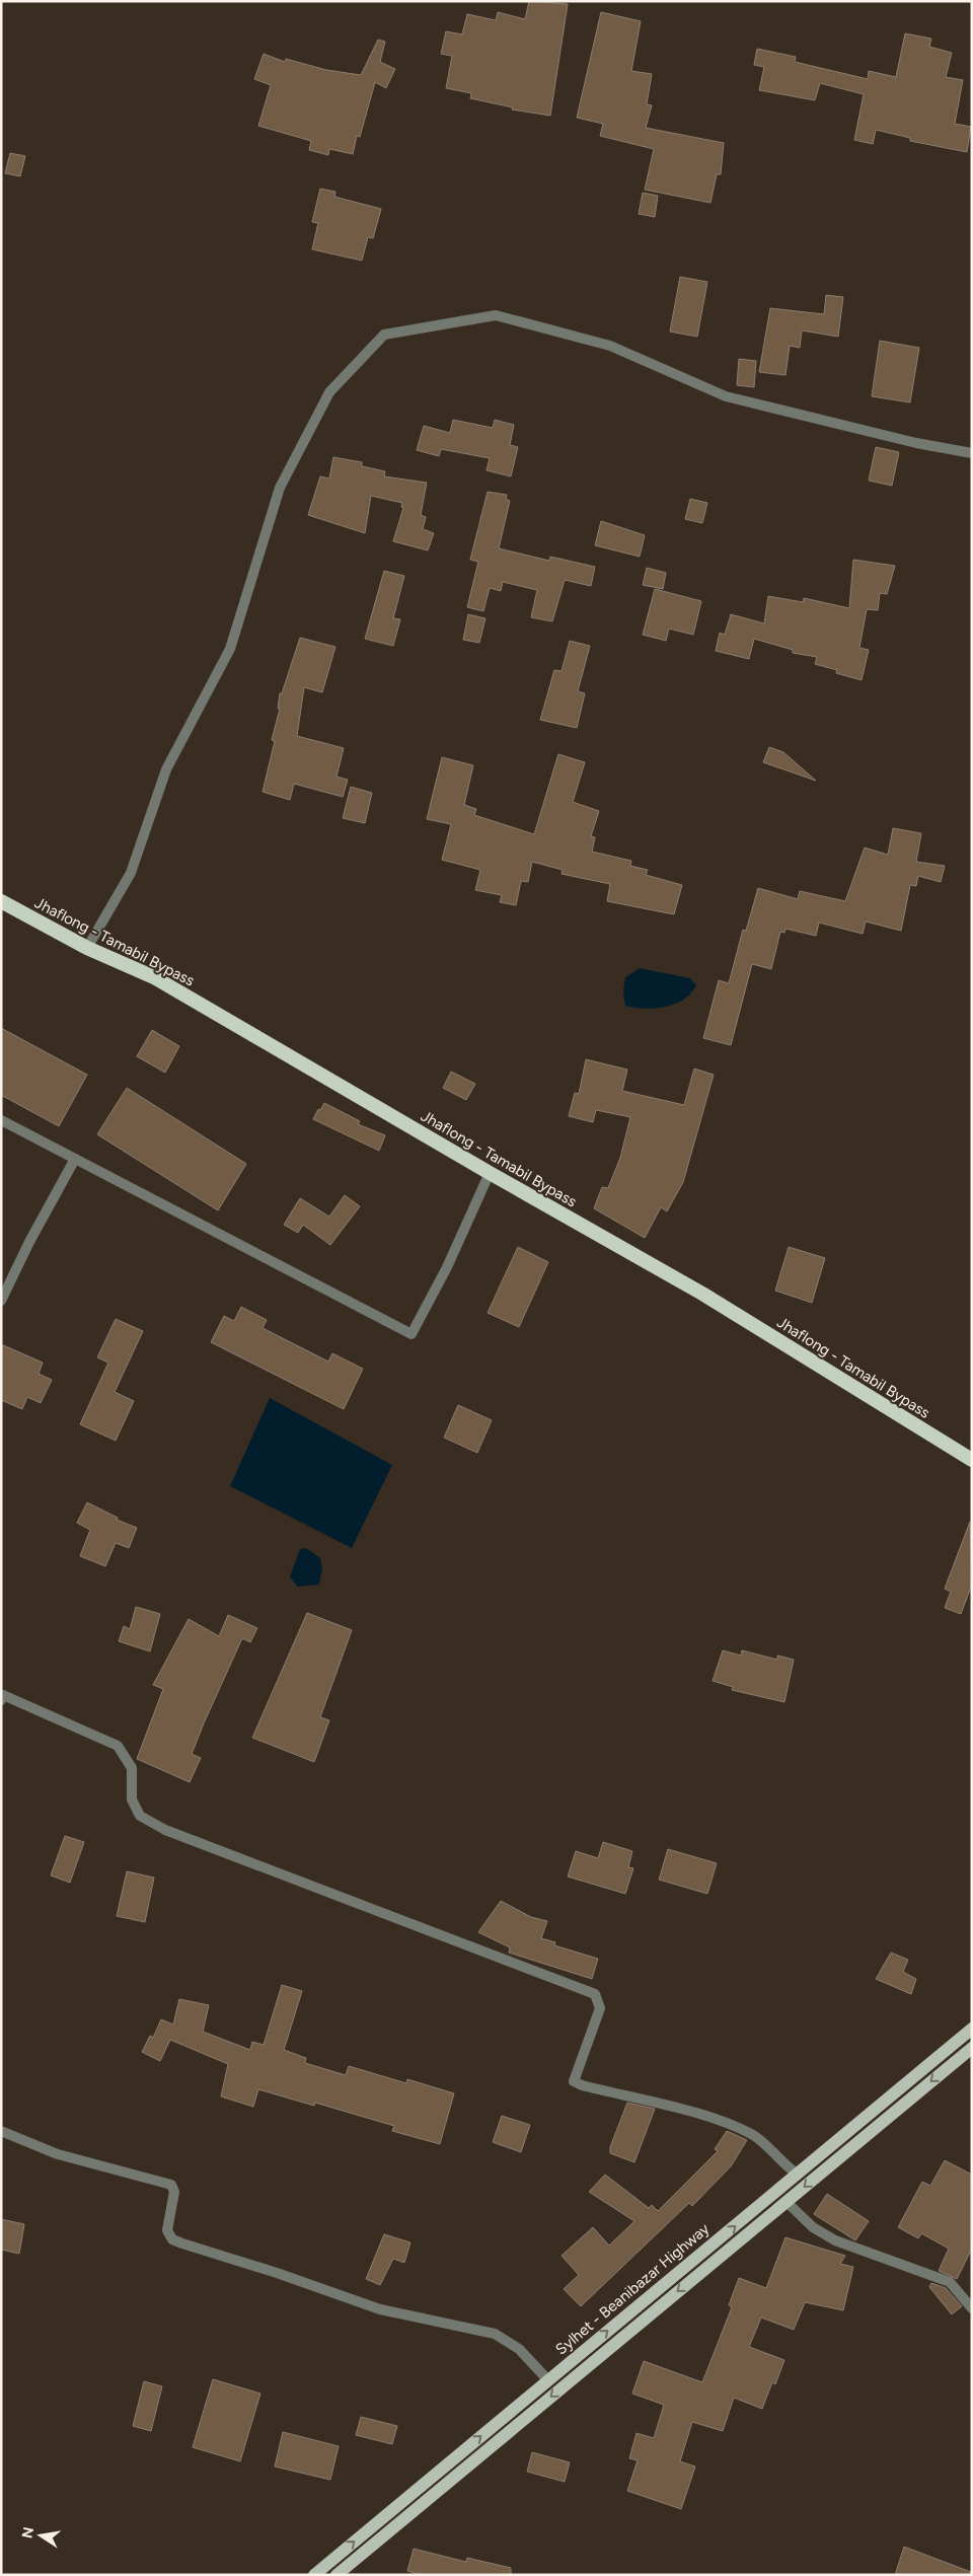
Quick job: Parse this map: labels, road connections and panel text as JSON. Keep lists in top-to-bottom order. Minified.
{"streets":{"highway":["Jhaflong - Tamabil Bypass"],"main road":["Sylhet - Beanibazar Highway"]},"north":"left"}
